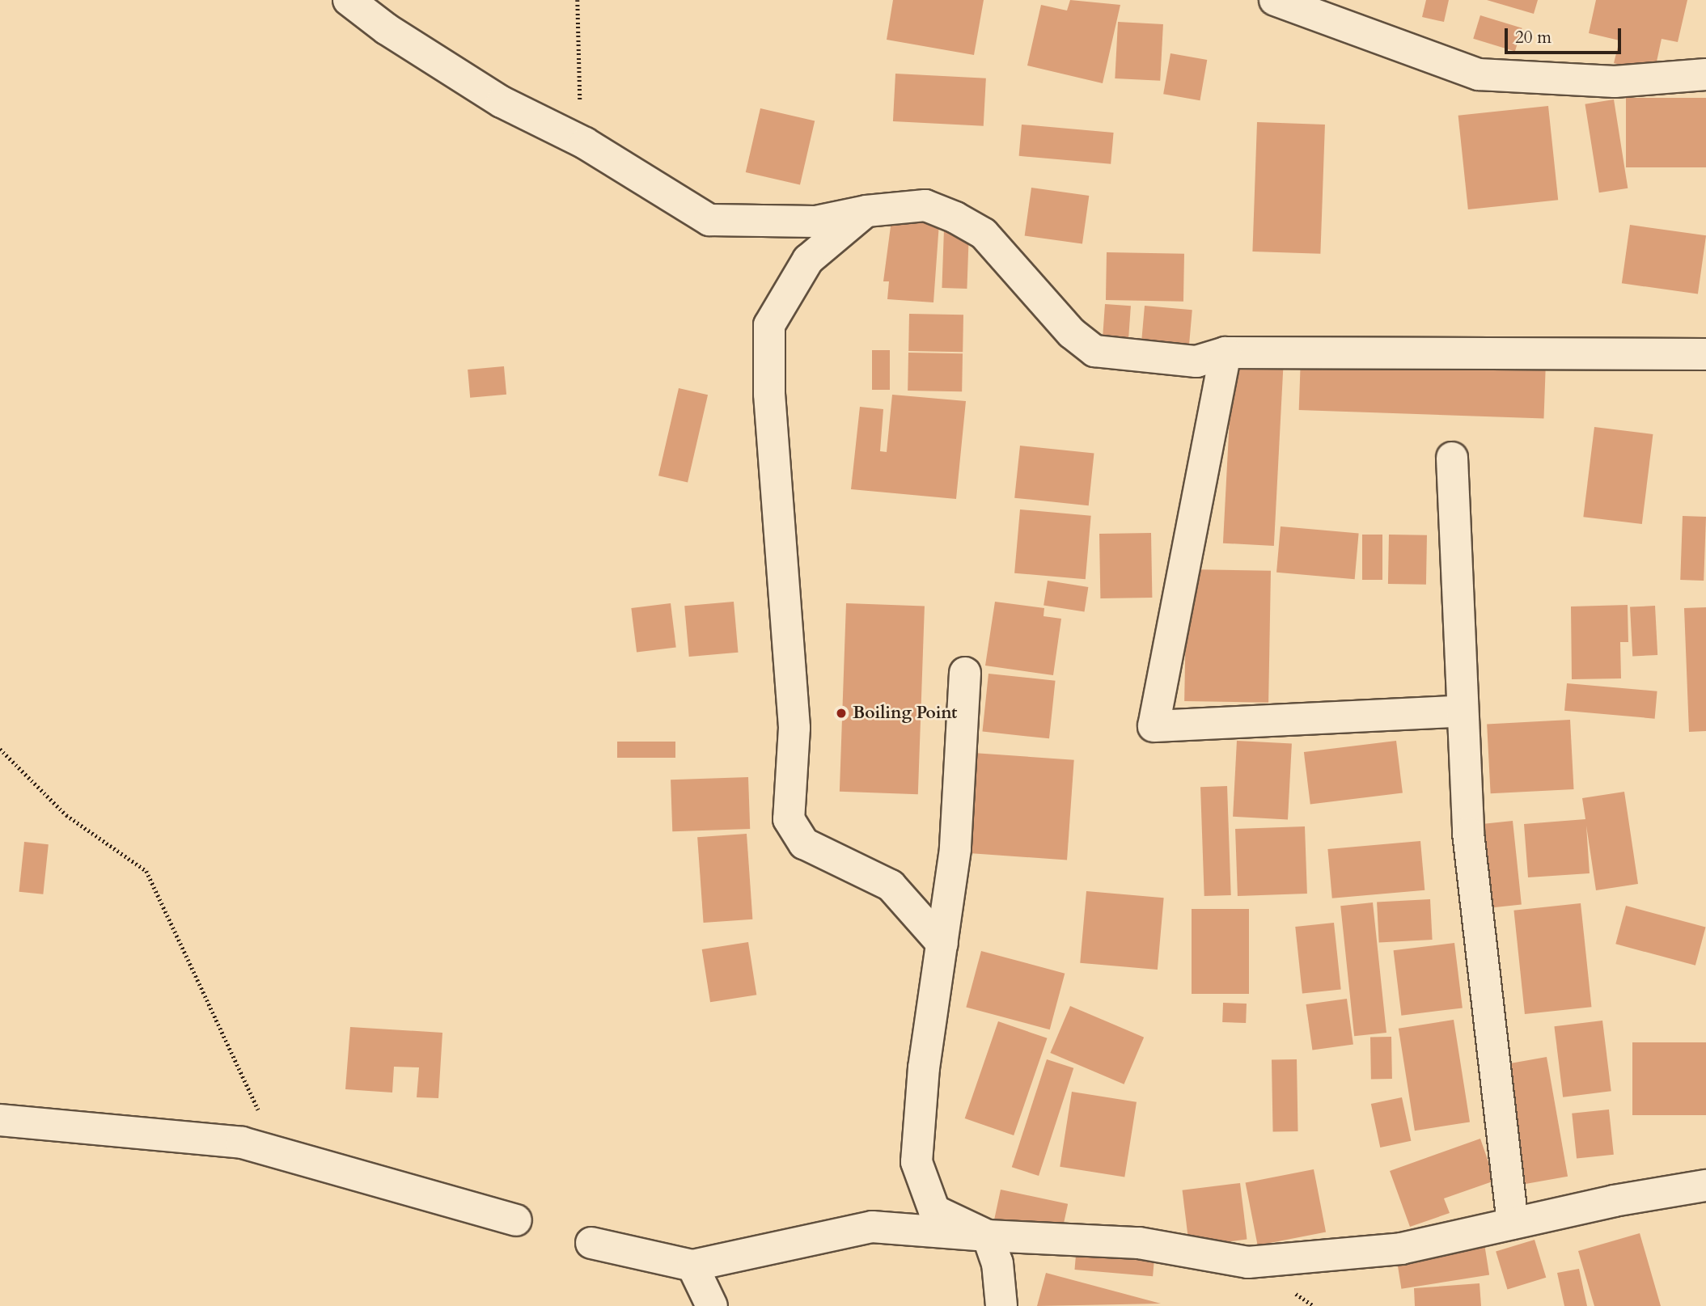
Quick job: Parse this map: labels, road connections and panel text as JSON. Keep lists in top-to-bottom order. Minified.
{"places":["Boiling Point"],"scale_bar":"20 m"}
